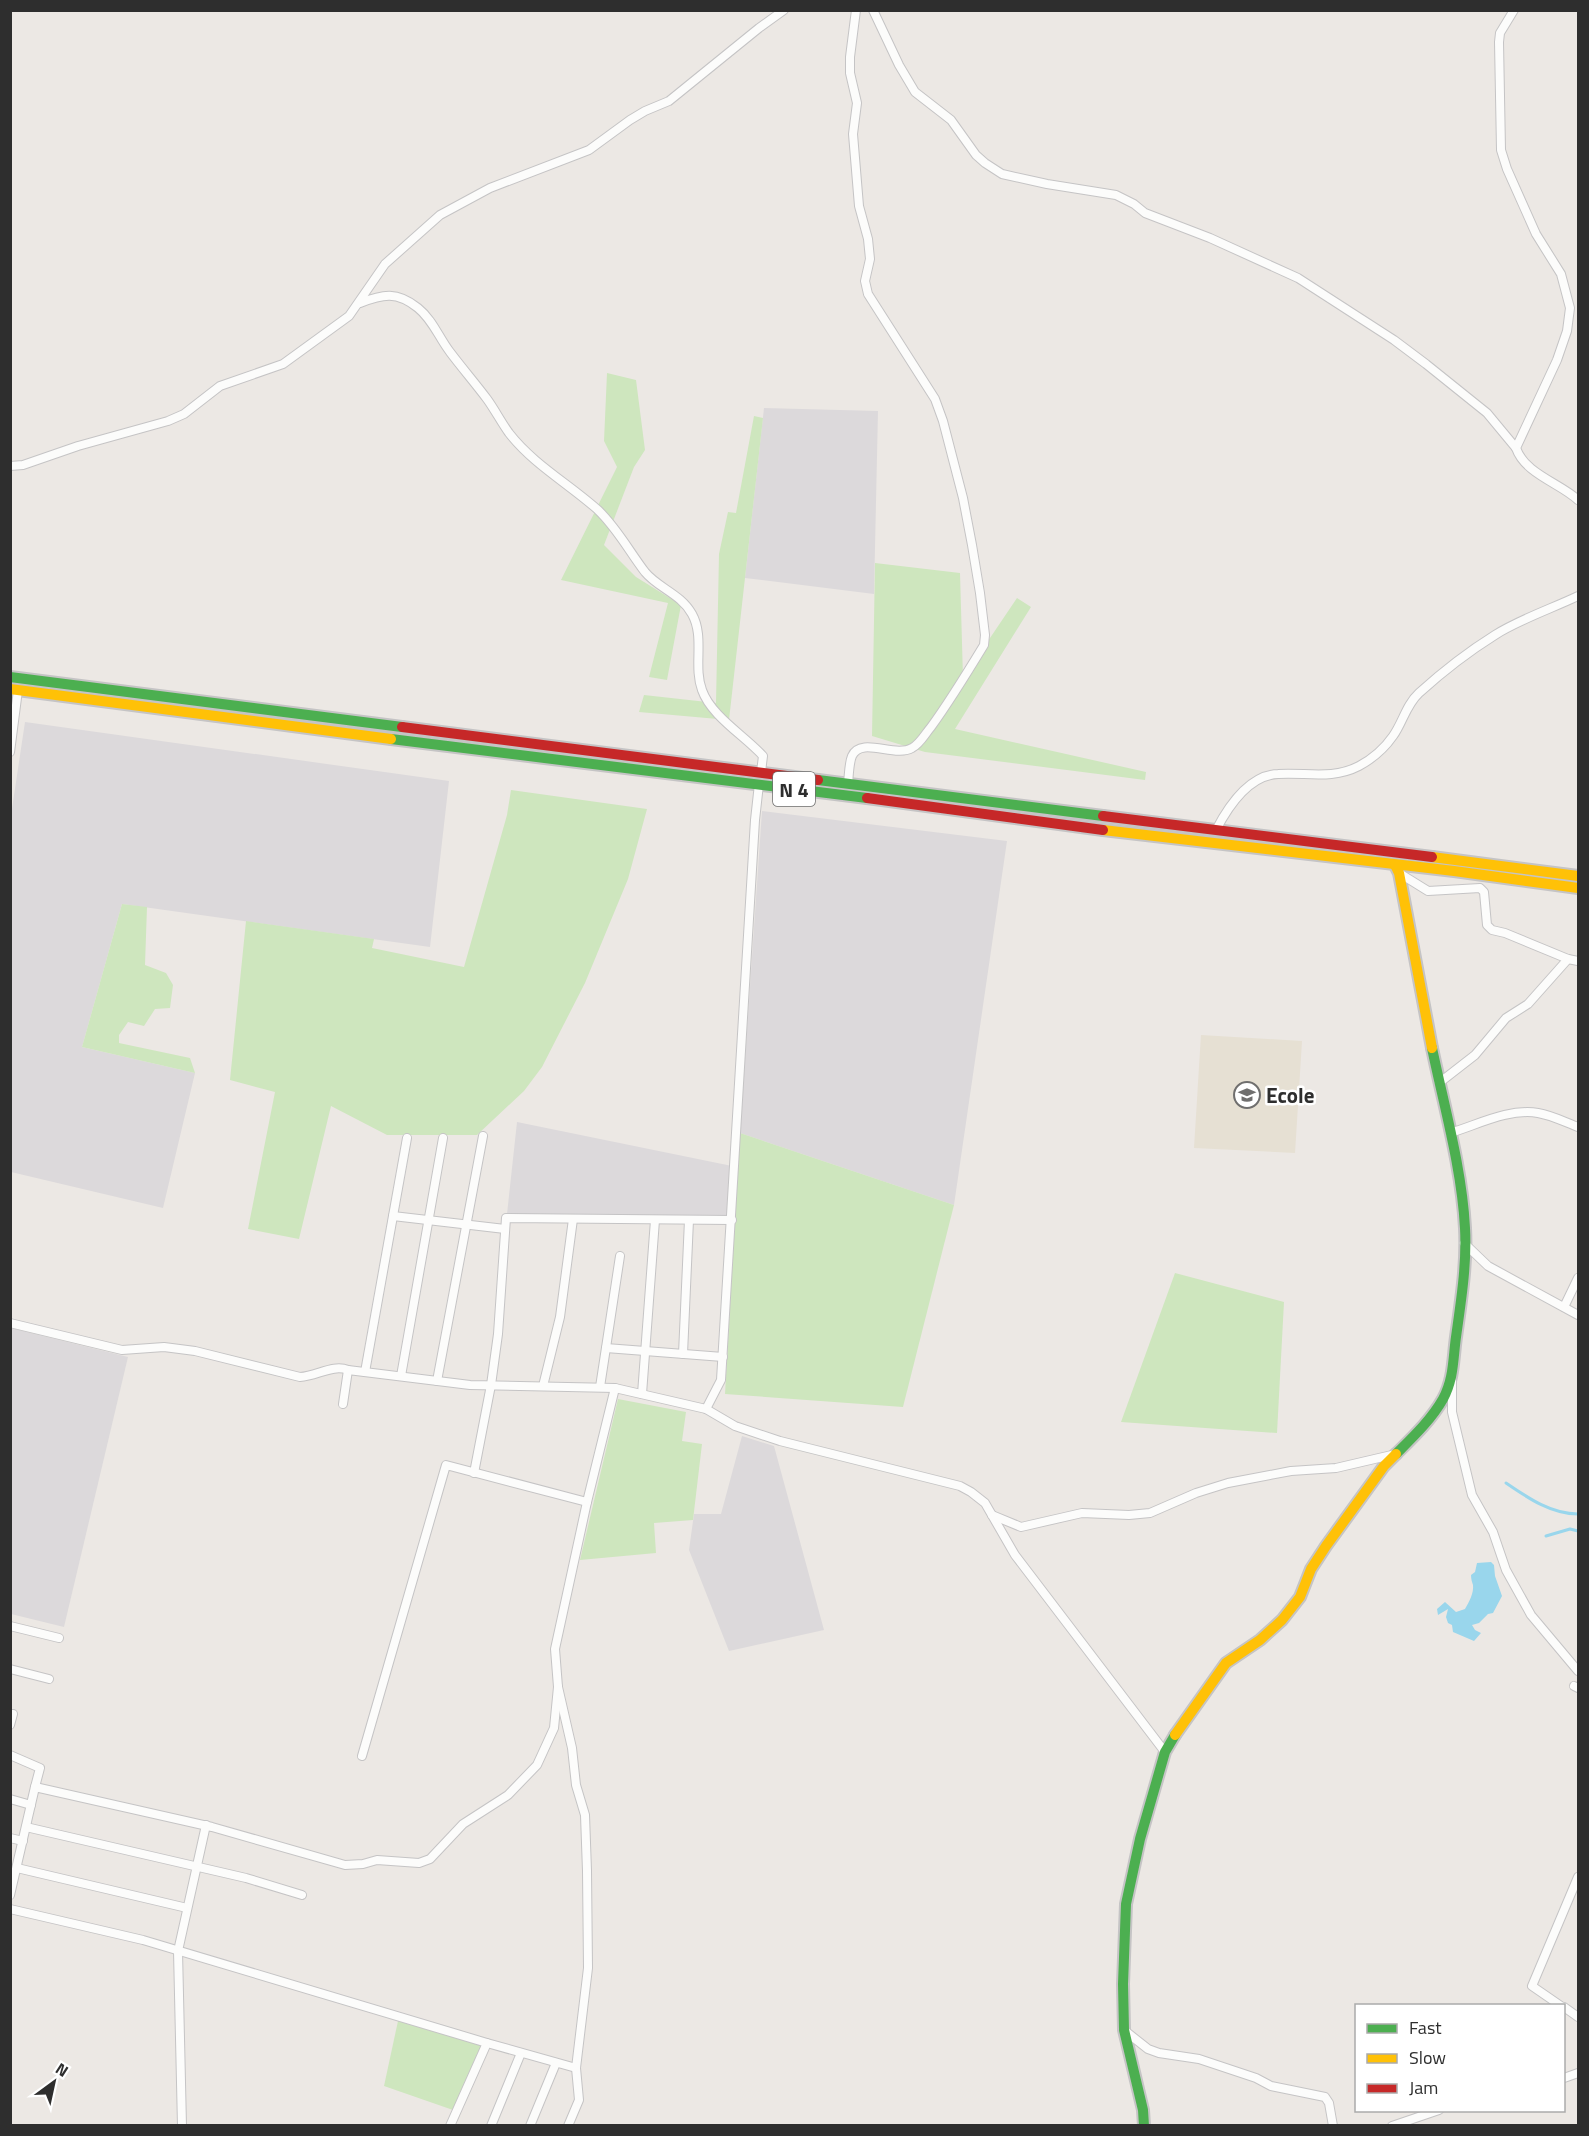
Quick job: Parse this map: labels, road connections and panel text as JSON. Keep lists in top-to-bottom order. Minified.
{"streets":{"main road":["N 4"]},"places":{"school or university":["Ecole"]},"legend":["Fast","Slow","Jam"],"north":"top right"}
